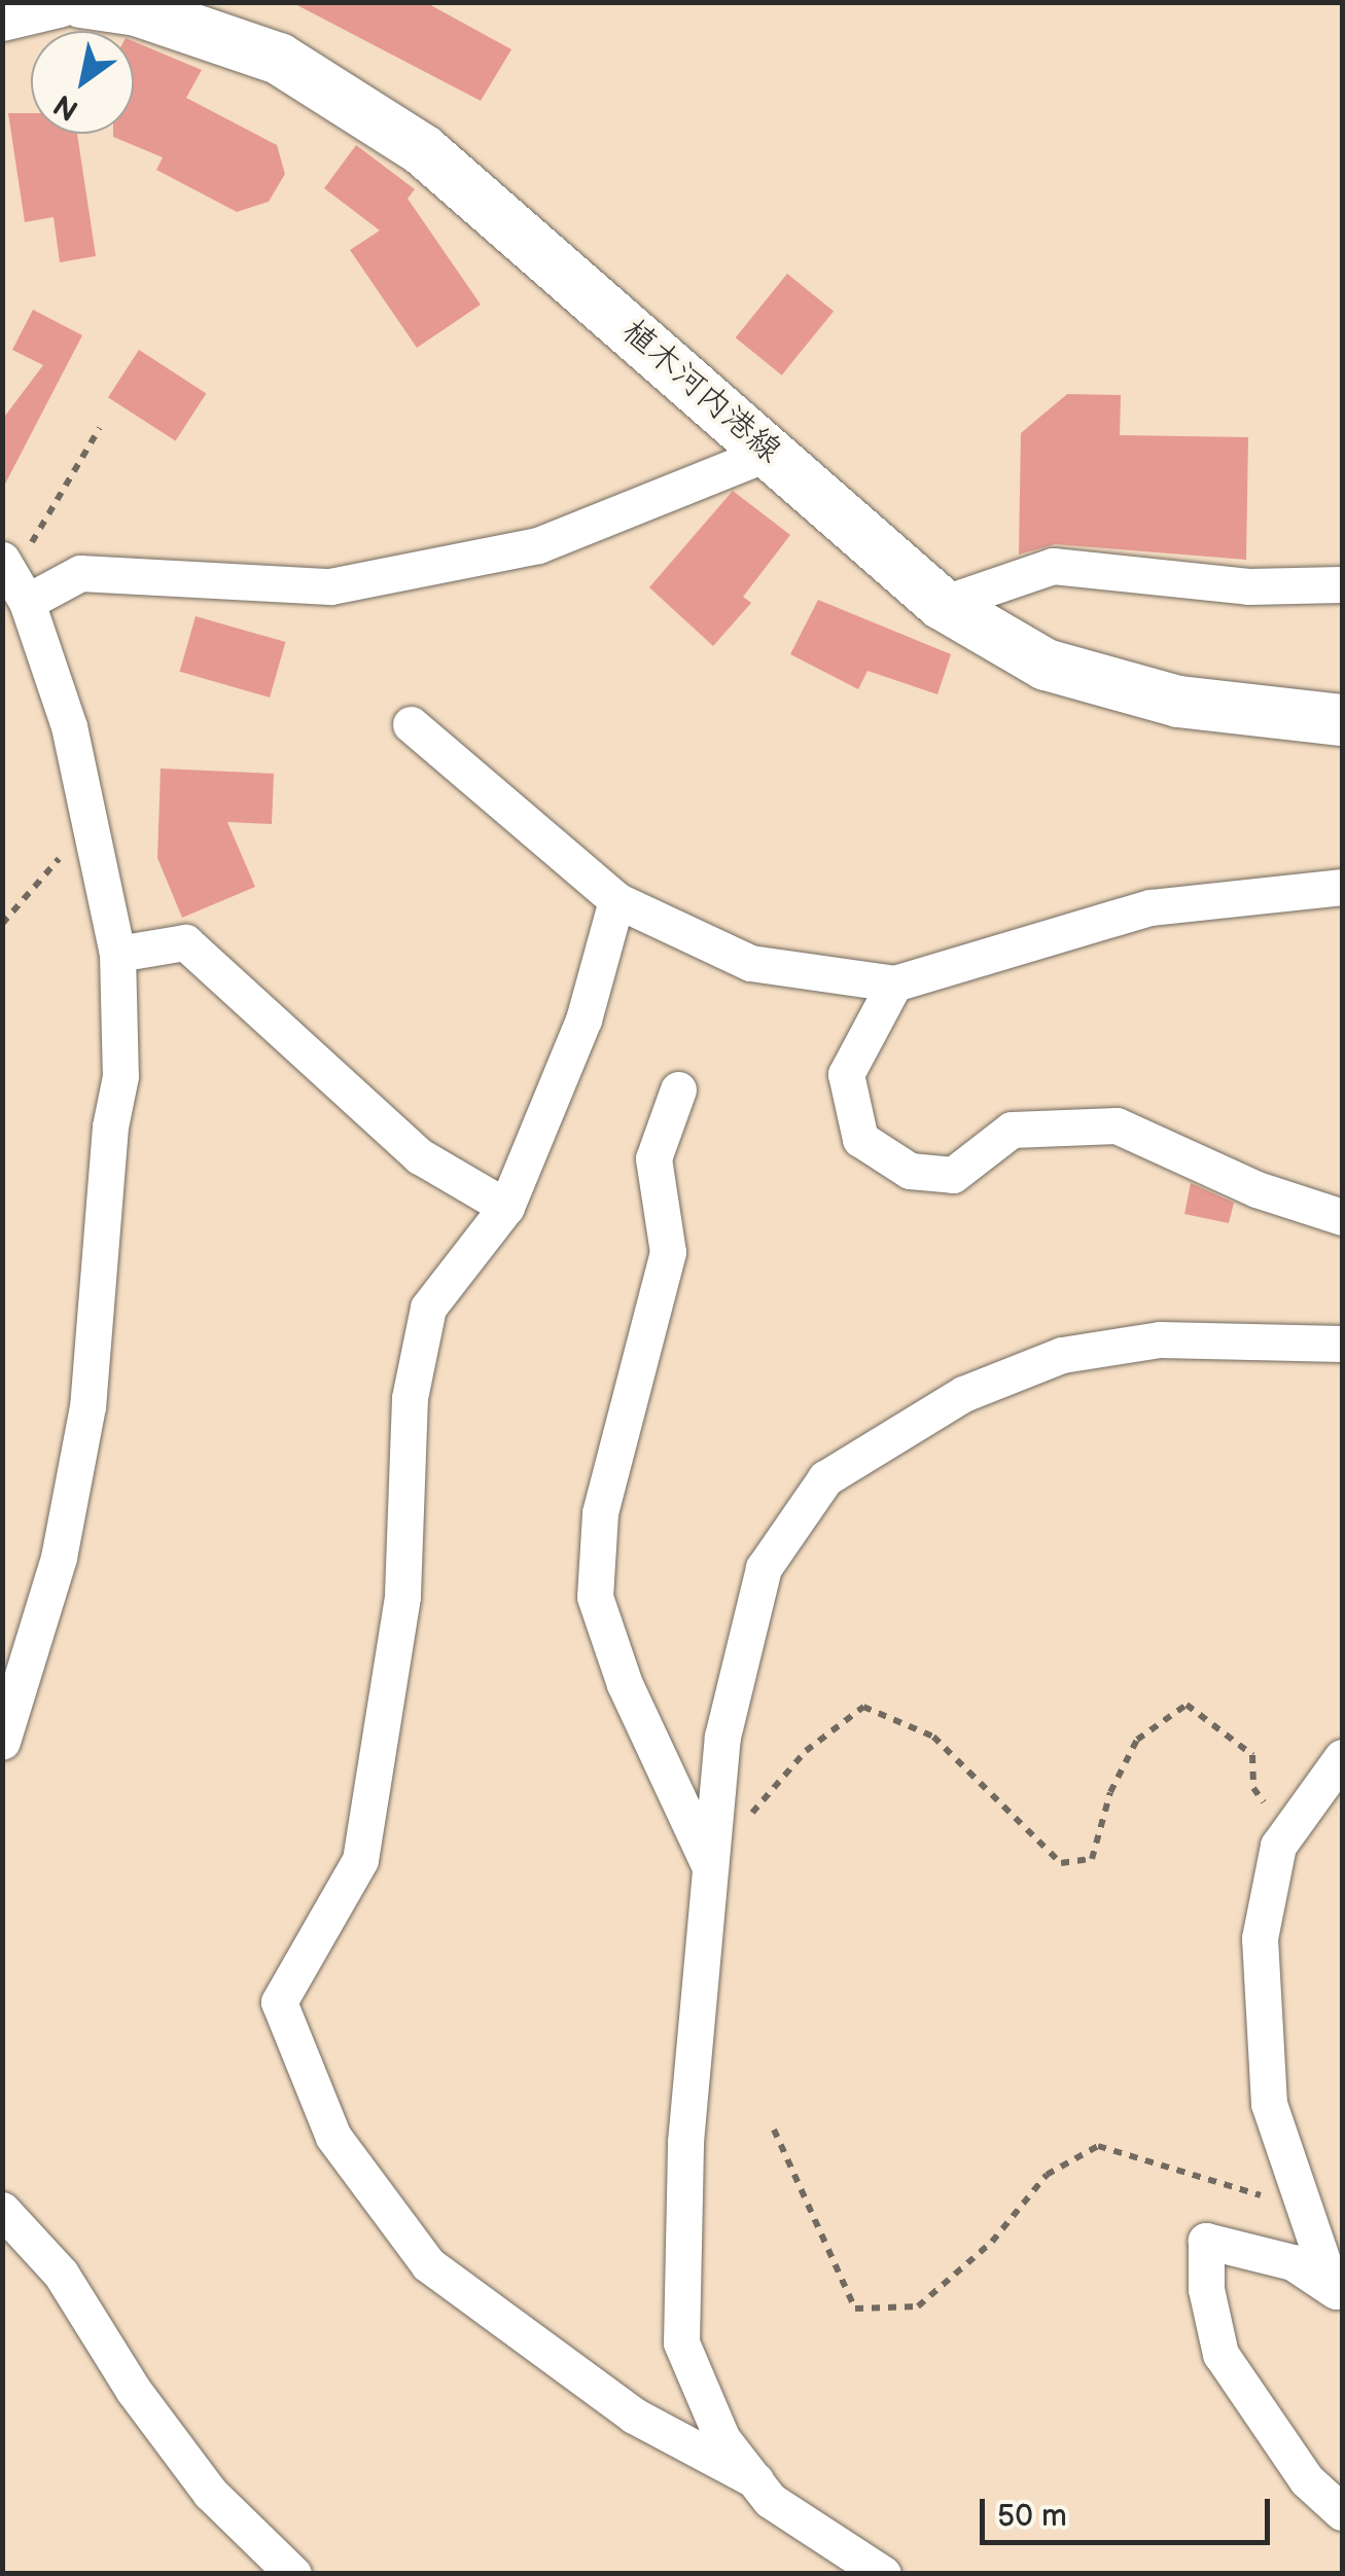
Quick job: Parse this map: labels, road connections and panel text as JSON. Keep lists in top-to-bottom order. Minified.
{"streets":{"main road":["植木河内港線"]},"scale_bar":"50 m","north":"bottom left"}
